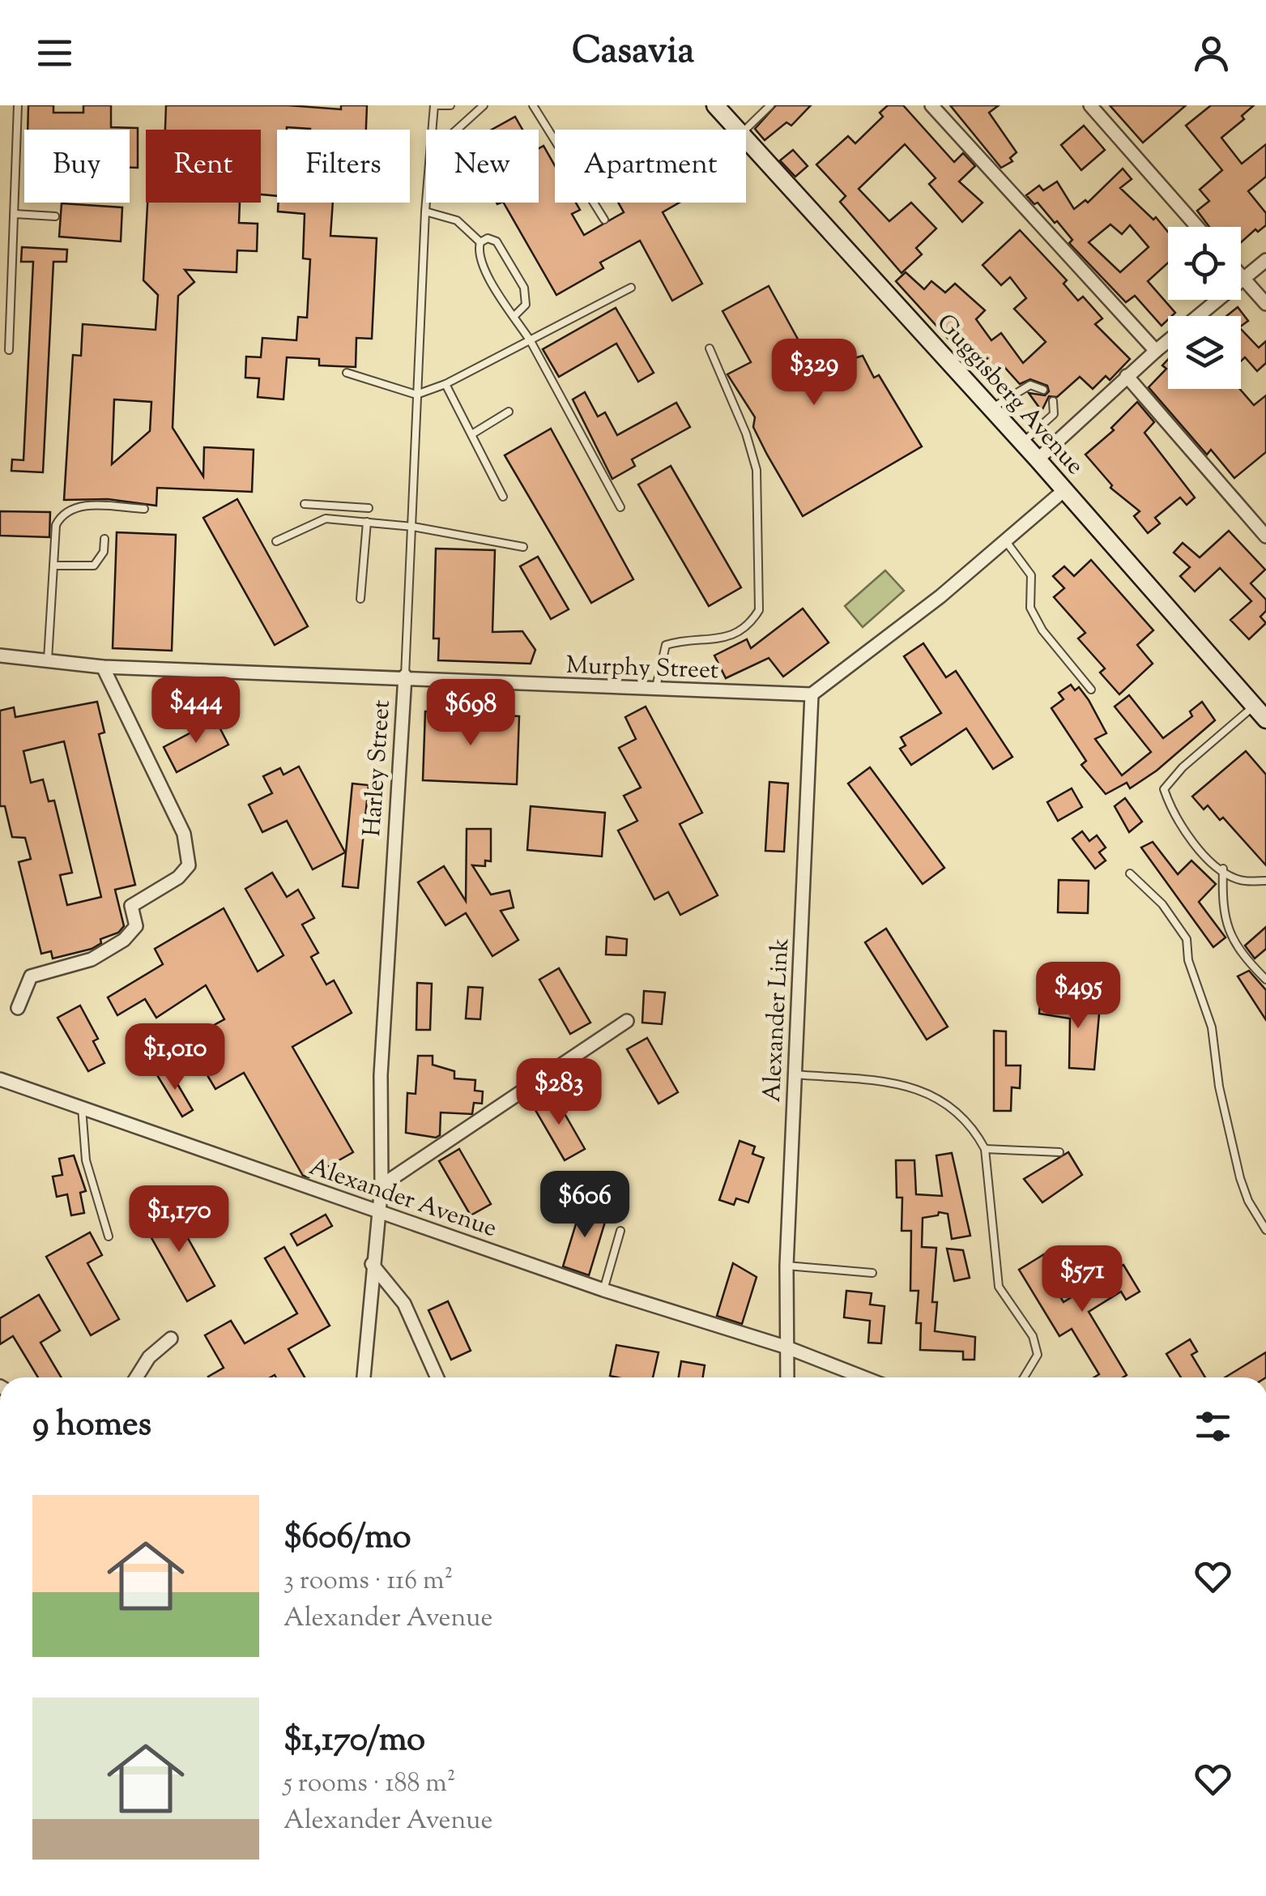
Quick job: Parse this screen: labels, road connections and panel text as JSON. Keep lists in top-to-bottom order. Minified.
{"streets":{"main road":["Guggisberg Avenue"],"street":["Murphy Street","Harley Street","Alexander Link","Alexander Avenue"]},"crossings":[["Murphy Street","Harley Street"],["Murphy Street","Alexander Link"],["Harley Street","Alexander Avenue"],["Alexander Link","Alexander Avenue"]],"page":{"header":"Casavia","chip":["Buy","Rent","Filters","New","Apartment"],"price":["$329","$444","$698","$495","$1,010","$283","$606","$1,170","$571"],"heading":"9 homes","list":[{"name":"$606/mo","note":"3 rooms · 116 m² · Alexander Avenue"},{"name":"$1,170/mo","note":"5 rooms · 188 m² · Alexander Avenue"}]}}
